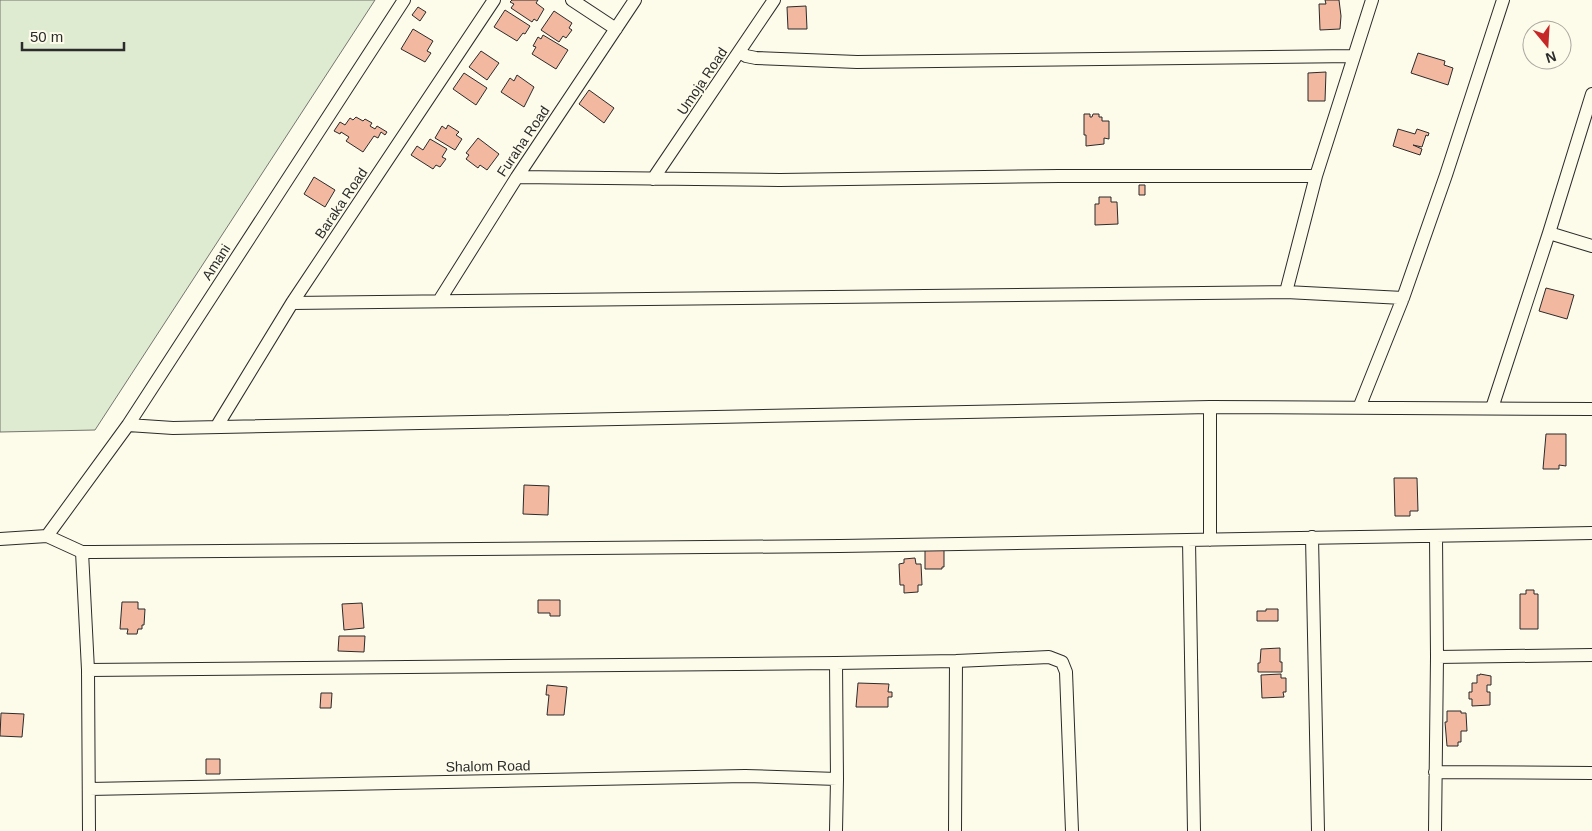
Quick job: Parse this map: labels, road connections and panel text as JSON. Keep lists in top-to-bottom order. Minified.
{"streets":{"street":["Umoja Road","Furaha Road","Baraka Road","Amani","Shalom Road"]},"scale_bar":"50 m","north":"bottom"}
